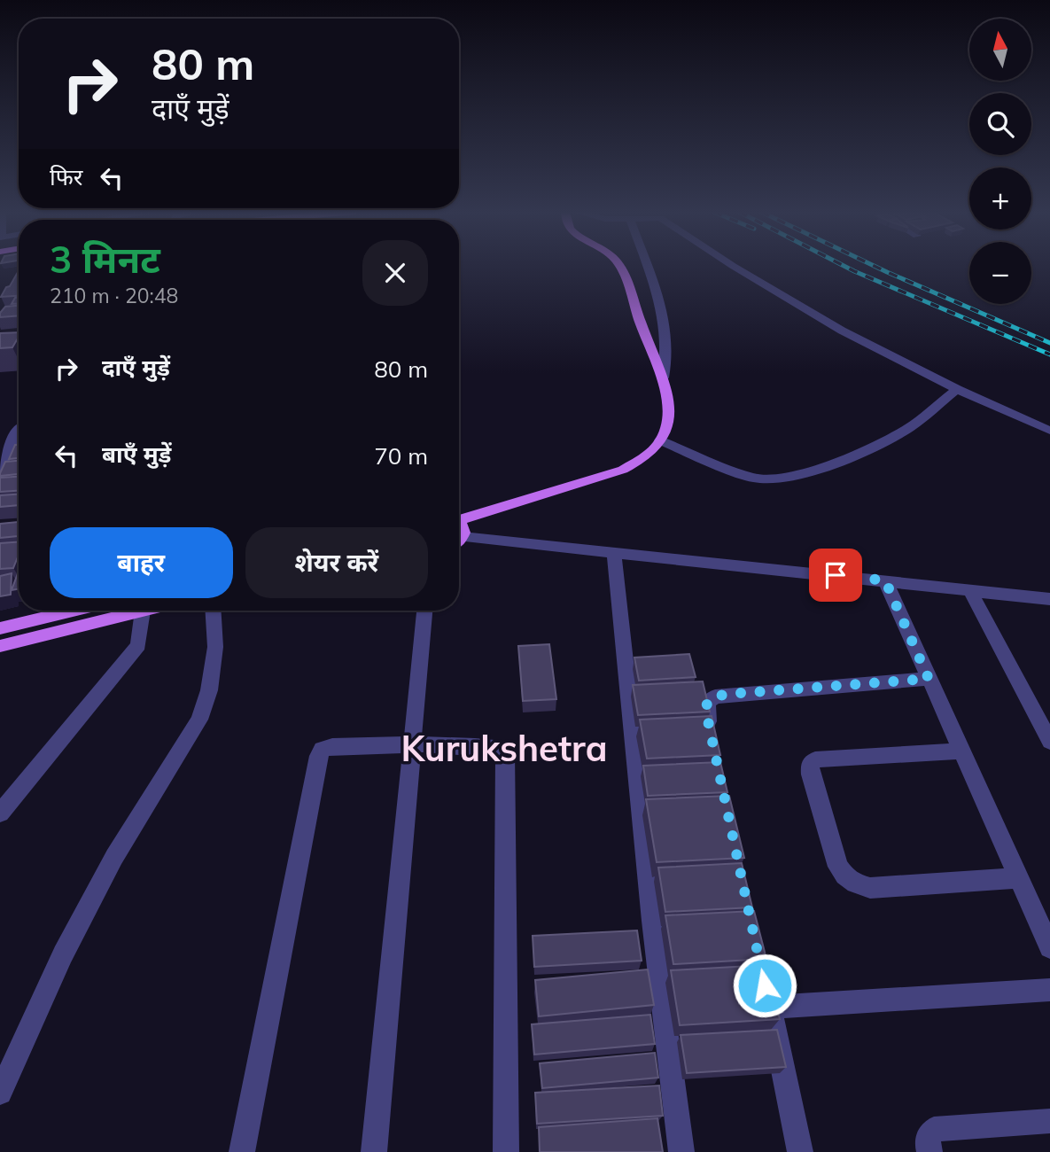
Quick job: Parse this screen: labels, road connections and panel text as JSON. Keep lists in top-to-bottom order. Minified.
{"districts":["Kurukshetra"],"north":"top","page":{"map_buttons":["+","−"],"turn":["80 m","दाएँ मुड़ें"],"then":"फिर","heading":["3 मिनट","210 m · 20:48"],"list":[{"name":"दाएँ मुड़ें","value":"80 m"},{"name":"बाएँ मुड़ें","value":"70 m"}],"buttons":["बाहर","शेयर करें"]}}
